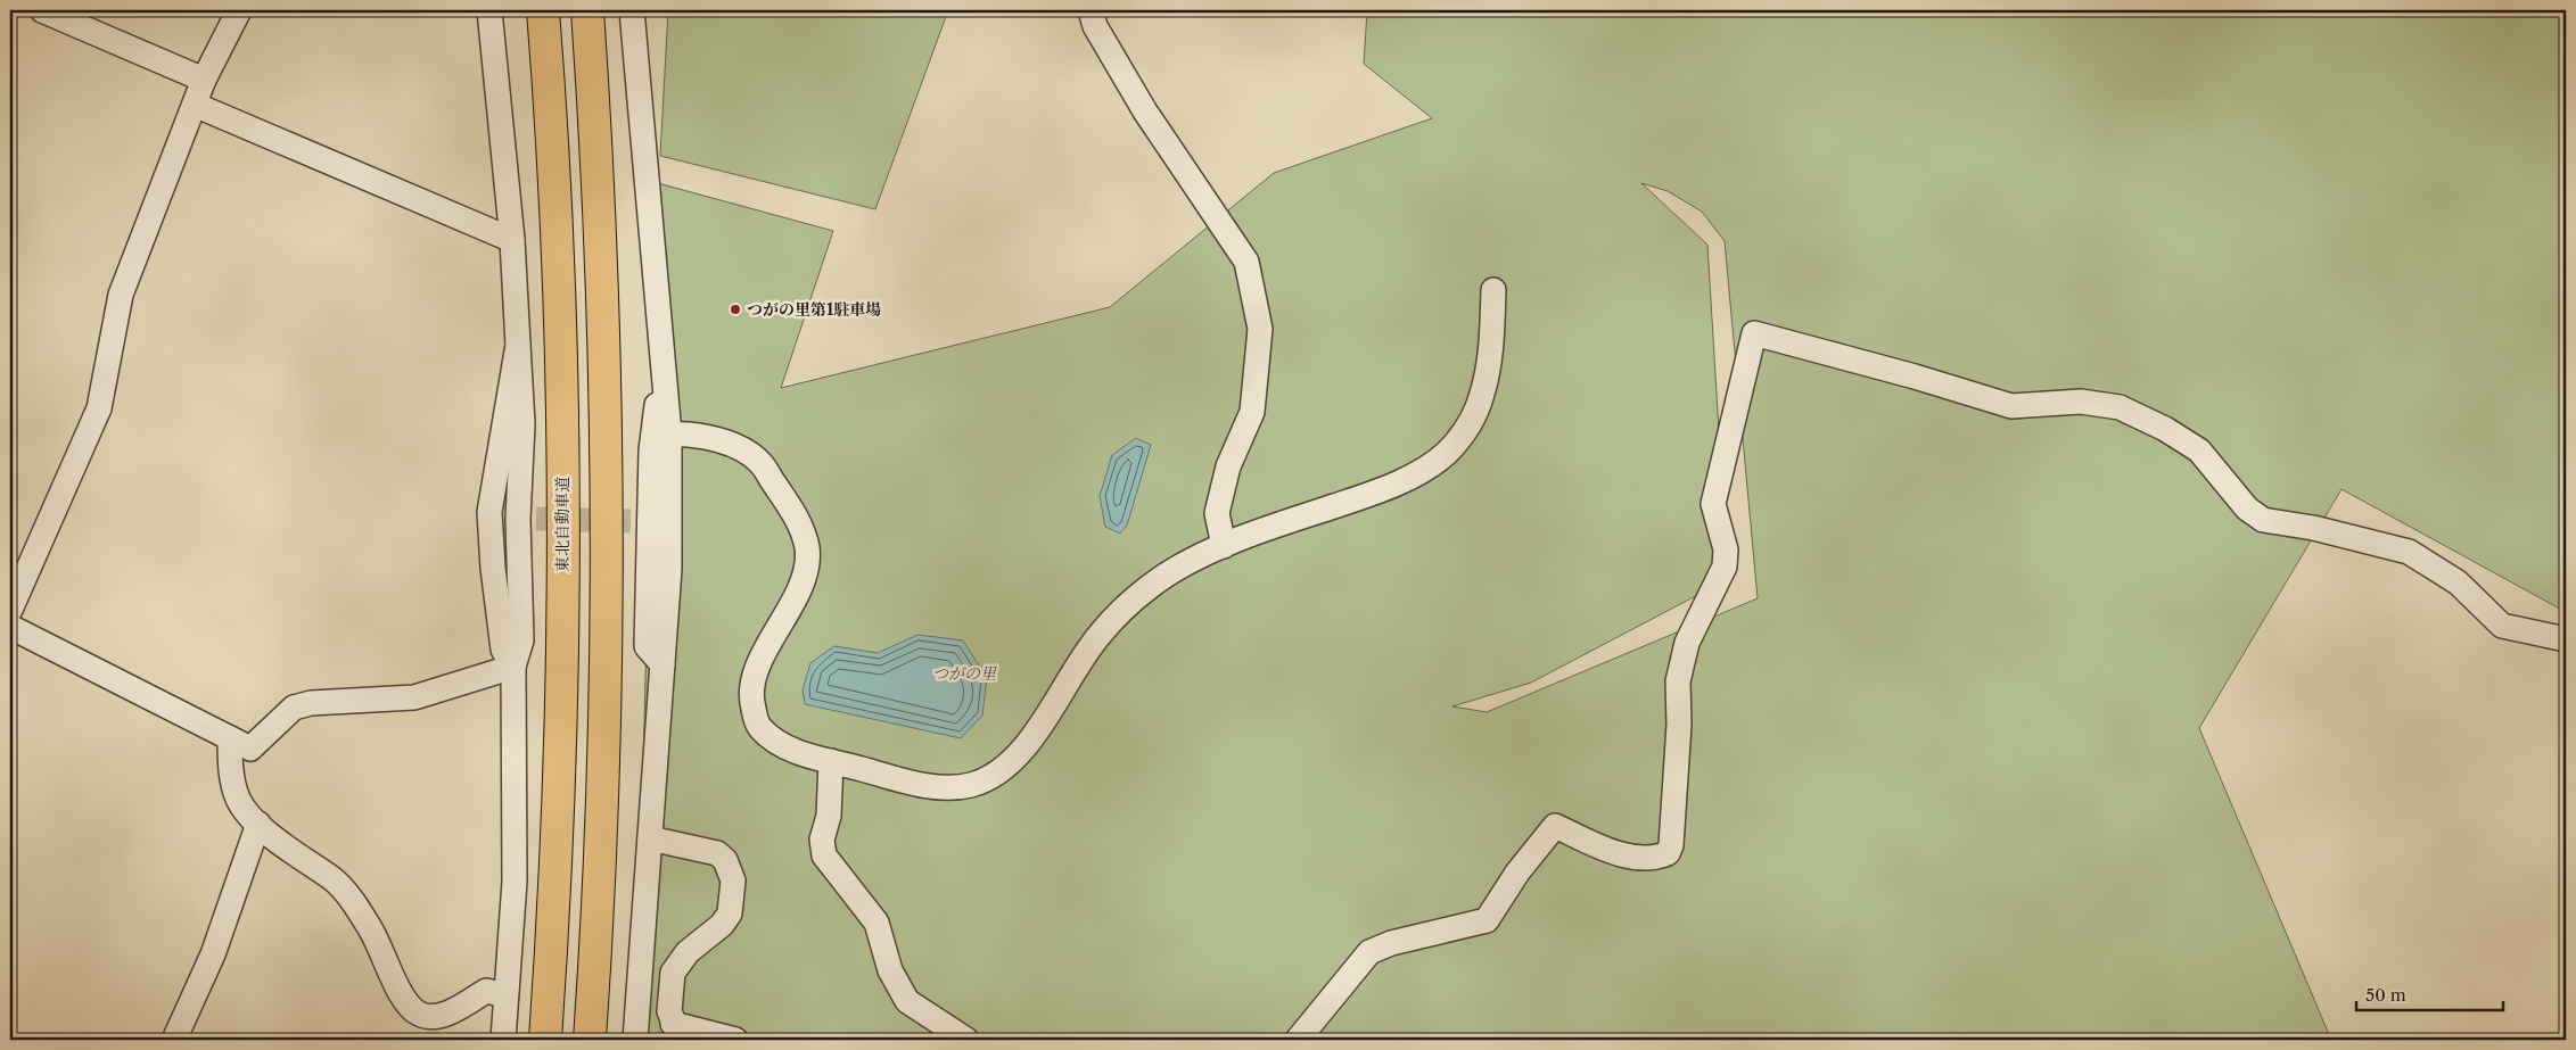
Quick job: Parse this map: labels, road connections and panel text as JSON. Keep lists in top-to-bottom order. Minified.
{"streets":{"highway":["東北自動車道"]},"parks":["つがの里"],"places":["つがの里第1駐車場"],"scale_bar":"50 m"}
